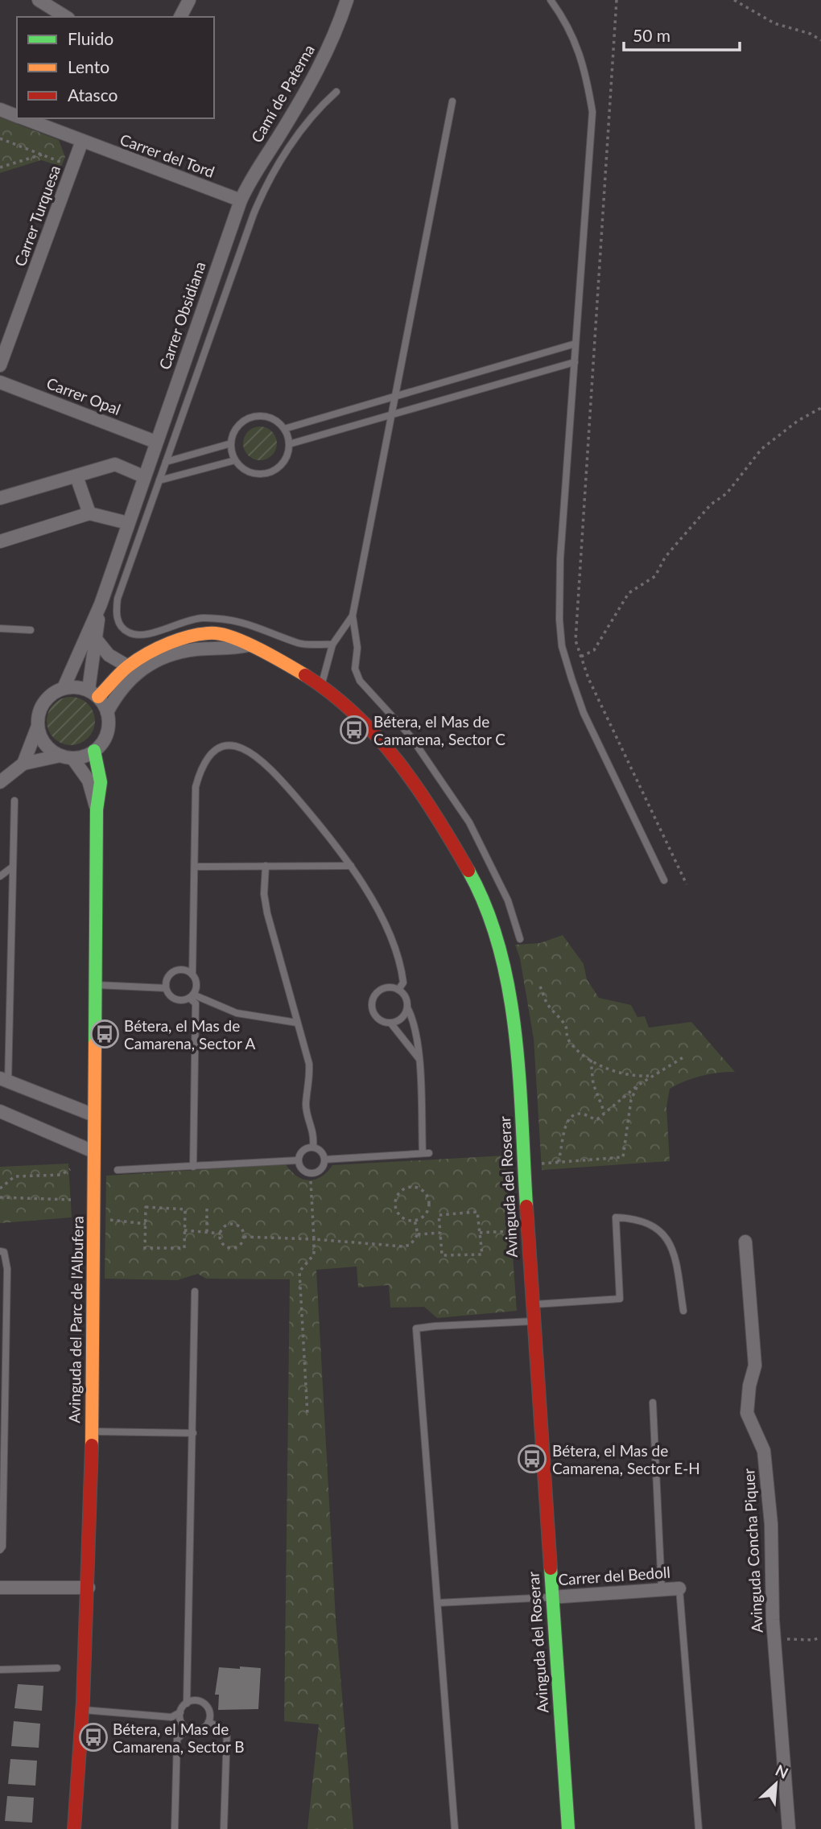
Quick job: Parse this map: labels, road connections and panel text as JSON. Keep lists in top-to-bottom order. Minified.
{"streets":{"street":["Camí de Paterna","Carrer del Tord","Carrer Turquesa","Carrer Obsidiana","Carrer Opal","Avinguda del Roserar","Avinguda del Parc de l'Albufera","Avinguda Concha Piquer","Carrer del Bedoll"]},"crossings":[["Camí de Paterna","Carrer del Tord"],["Camí de Paterna","Carrer Obsidiana"],["Carrer del Tord","Carrer Turquesa"],["Carrer del Tord","Carrer Obsidiana"],["Carrer Obsidiana","Carrer Opal"],["Avinguda del Roserar","Avinguda del Parc de l'Albufera"],["Avinguda del Roserar","Carrer del Bedoll"]],"places":{"bus stop":["Bétera, el Mas de Camarena, Sector C","Bétera, el Mas de Camarena, Sector A","Bétera, el Mas de Camarena, Sector E-H","Bétera, el Mas de Camarena, Sector B"]},"legend":["Fluido","Lento","Atasco"],"scale_bar":"50 m","north":"top right"}
